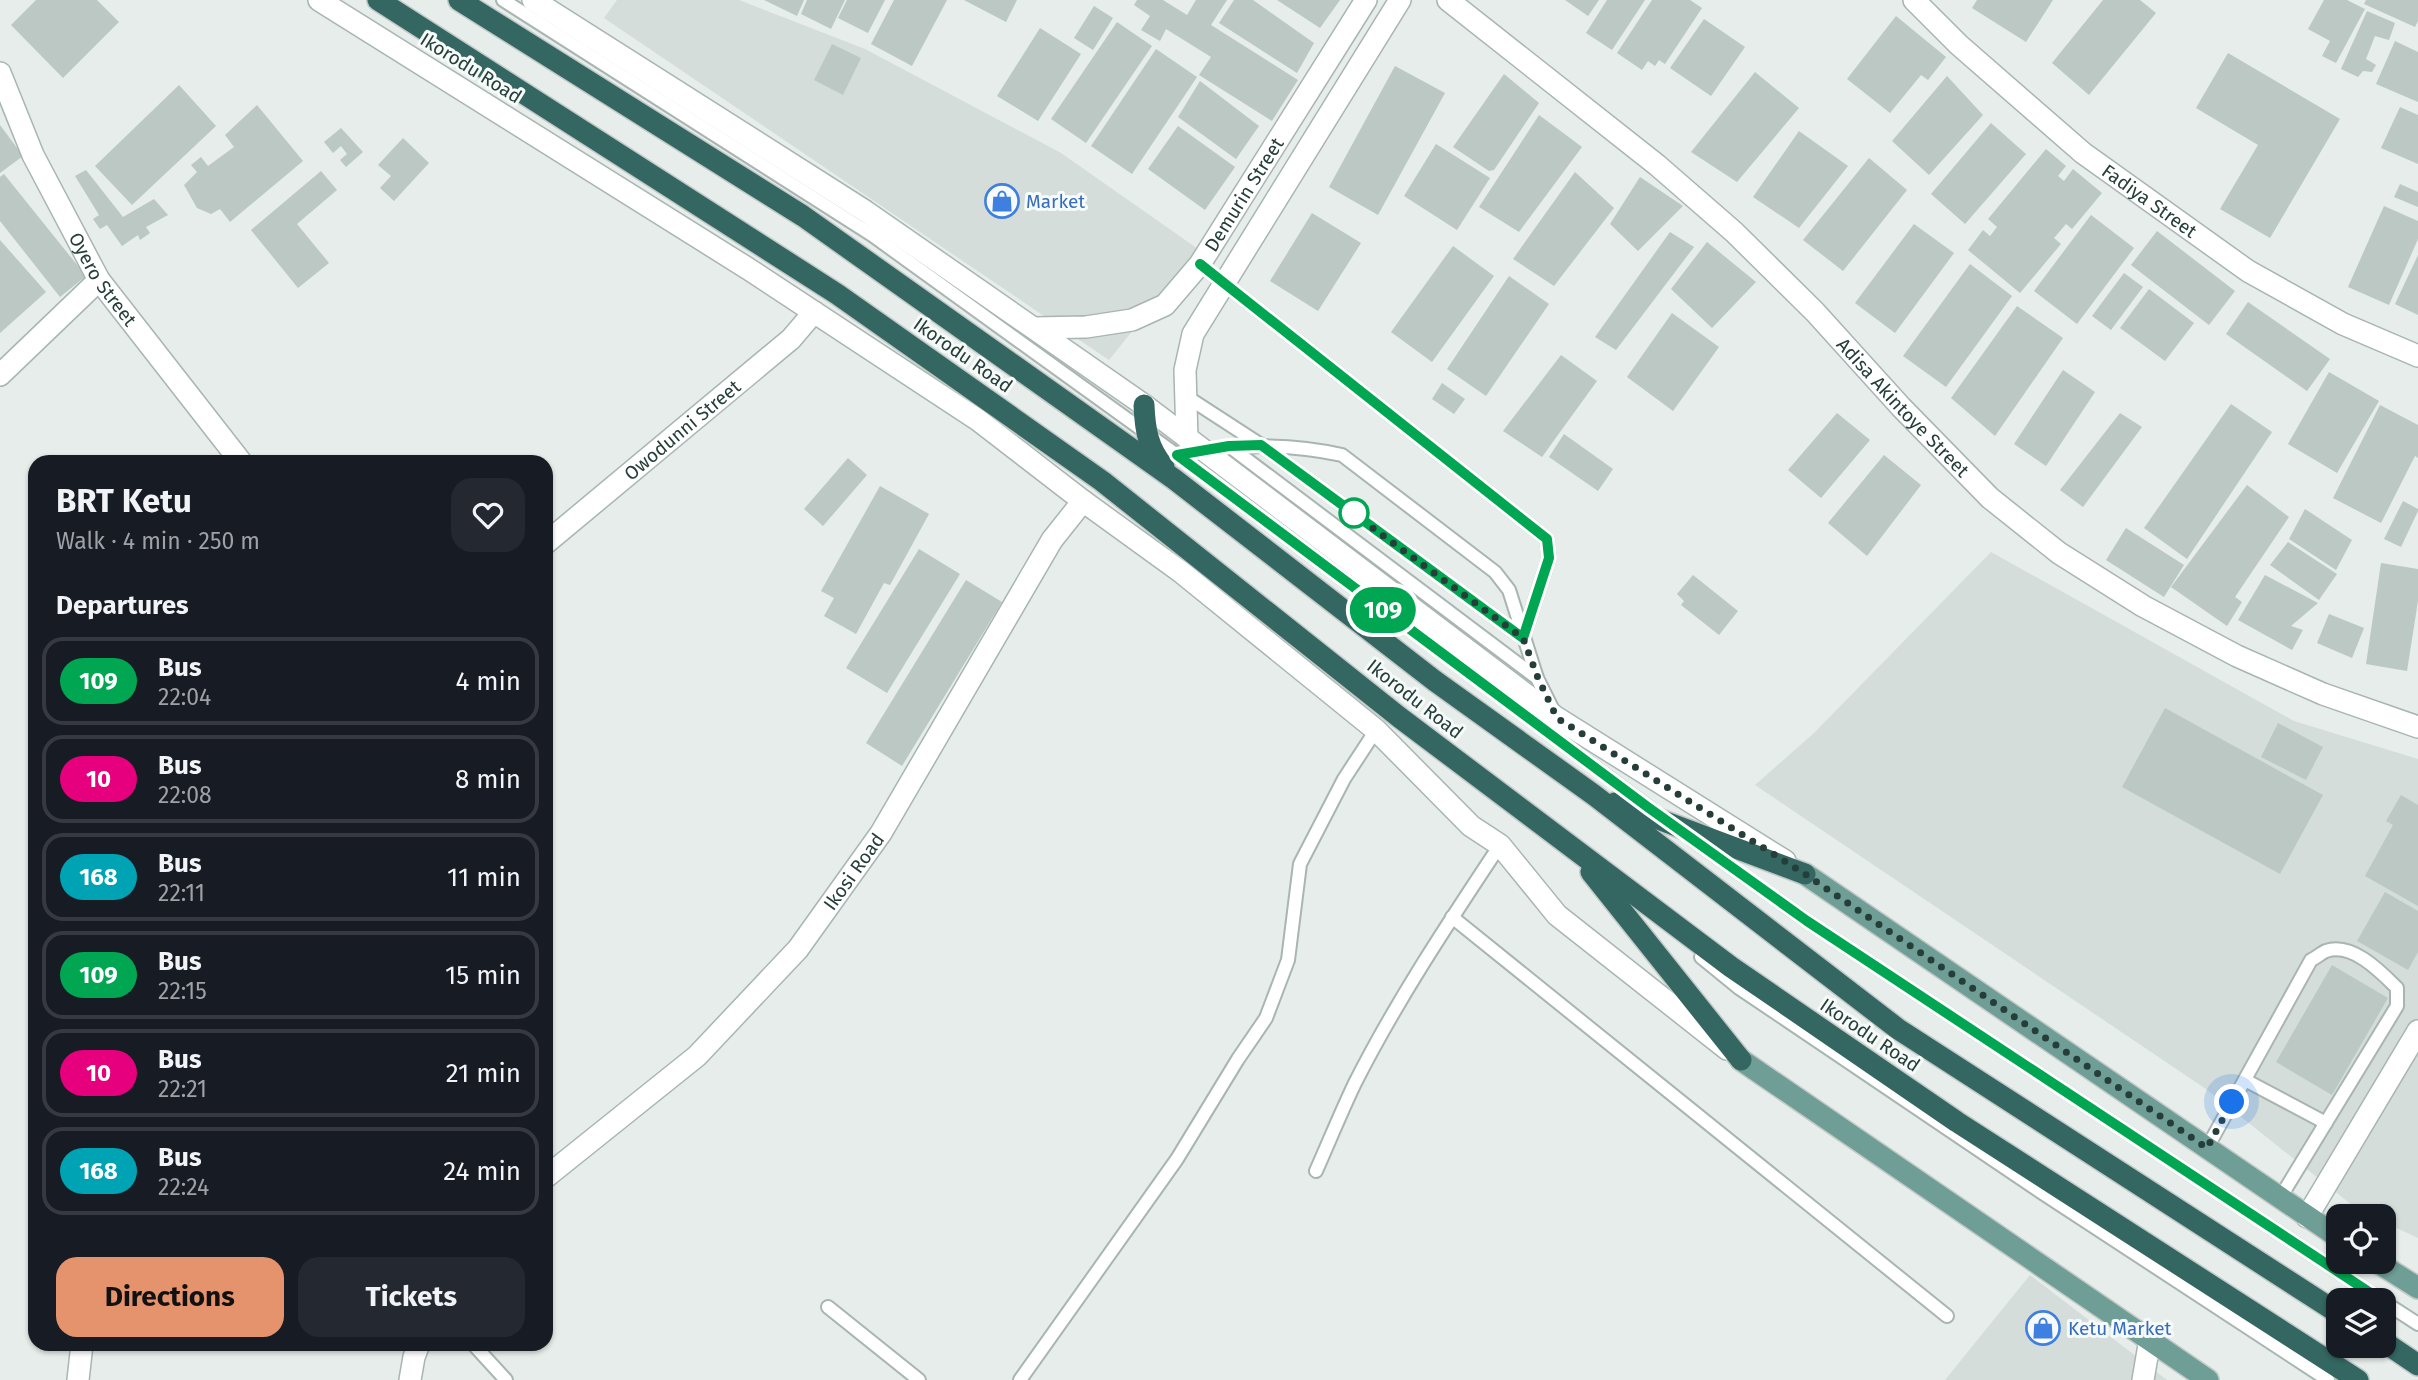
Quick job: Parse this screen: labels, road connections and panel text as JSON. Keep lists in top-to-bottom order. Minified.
{"streets":{"highway":["Ikorodu Road"],"street":["Demurin Street","Fadiya Street","Oyero Street","Adisa Akintoye Street","Owodunni Street","Ikosi Road"]},"crossings":[["Ikorodu Road","Owodunni Street"],["Ikorodu Road","Ikosi Road"]],"places":{"shop":["Market","Ketu Market"]},"lines":["bus line 109"],"page":{"on_map":"109","heading":[["BRT Ketu","Walk · 4 min · 250 m"],"Departures"],"list":[{"mark":"109","name":"Bus","note":"22:04","value":"4 min"},{"mark":"10","name":"Bus","note":"22:08","value":"8 min"},{"mark":"168","name":"Bus","note":"22:11","value":"11 min"},{"mark":"109","name":"Bus","note":"22:15","value":"15 min"},{"mark":"10","name":"Bus","note":"22:21","value":"21 min"},{"mark":"168","name":"Bus","note":"22:24","value":"24 min"}],"buttons":["Directions","Tickets"]}}
